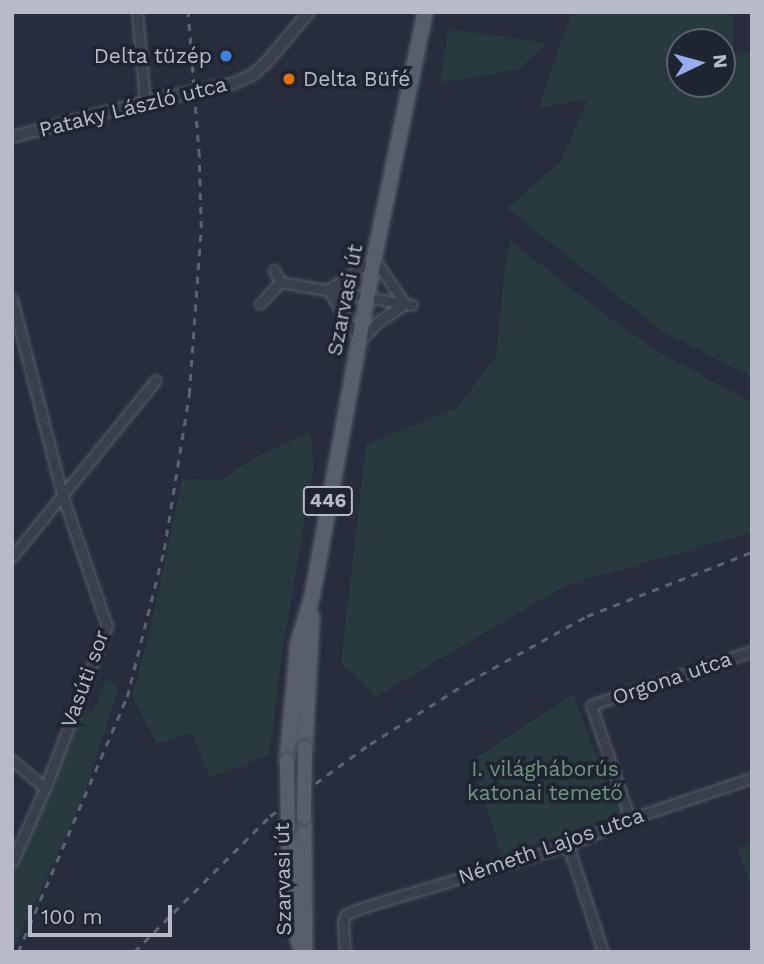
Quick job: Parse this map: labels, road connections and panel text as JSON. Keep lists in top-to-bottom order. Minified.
{"streets":{"main road":["Szarvasi út","446"],"street":["Pataky László utca","Orgona utca","Vasúti sor","Németh Lajos utca"]},"crossings":[["Orgona utca","Németh Lajos utca"]],"parks":["I. világháborús katonai temető"],"places":["Delta tüzép","Delta Büfé"],"scale_bar":"100 m","north":"right"}
